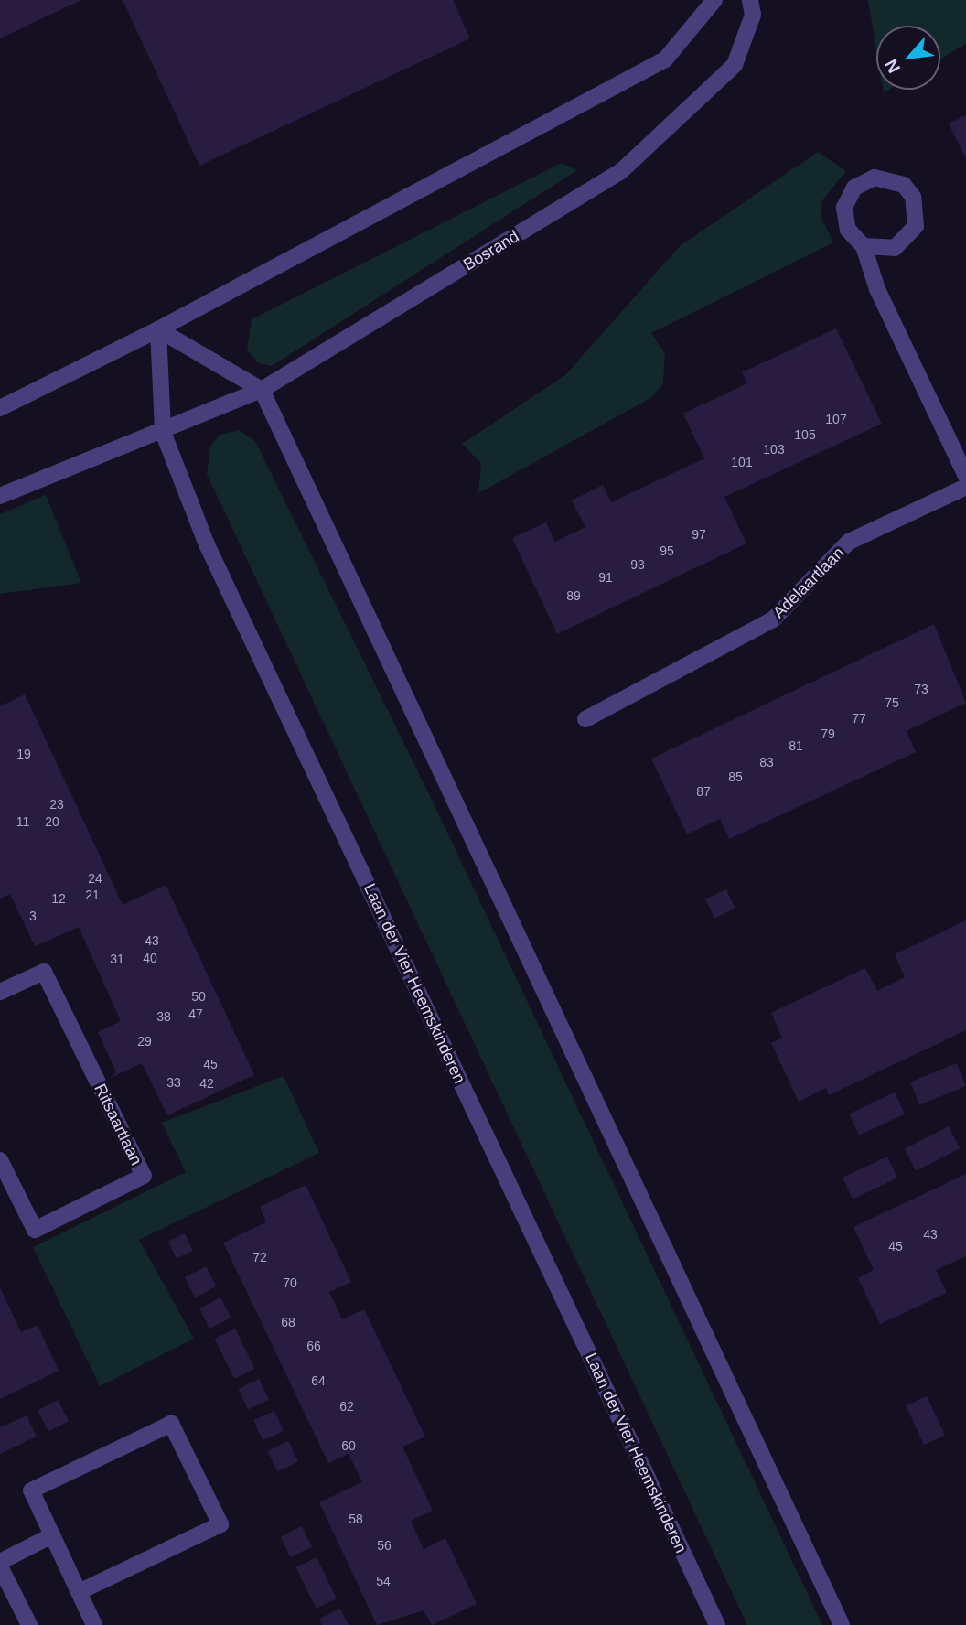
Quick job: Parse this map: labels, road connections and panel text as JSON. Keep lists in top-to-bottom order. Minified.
{"streets":{"street":["Bosrand","Adelaartlaan","Laan der Vier Heemskinderen","Ritsaartlaan"]},"crossings":[["Bosrand","Laan der Vier Heemskinderen"]],"house_numbers":["107","105","103","101","97","95","93","91","89","73","75","77","79","81","19","83","85","87","23","11","20","24","21","12","3","43","40","31","50","47","38","29","45","33","42","43","45","72","70","68","66","64","62","60","58","56","54"],"north":"bottom left"}
